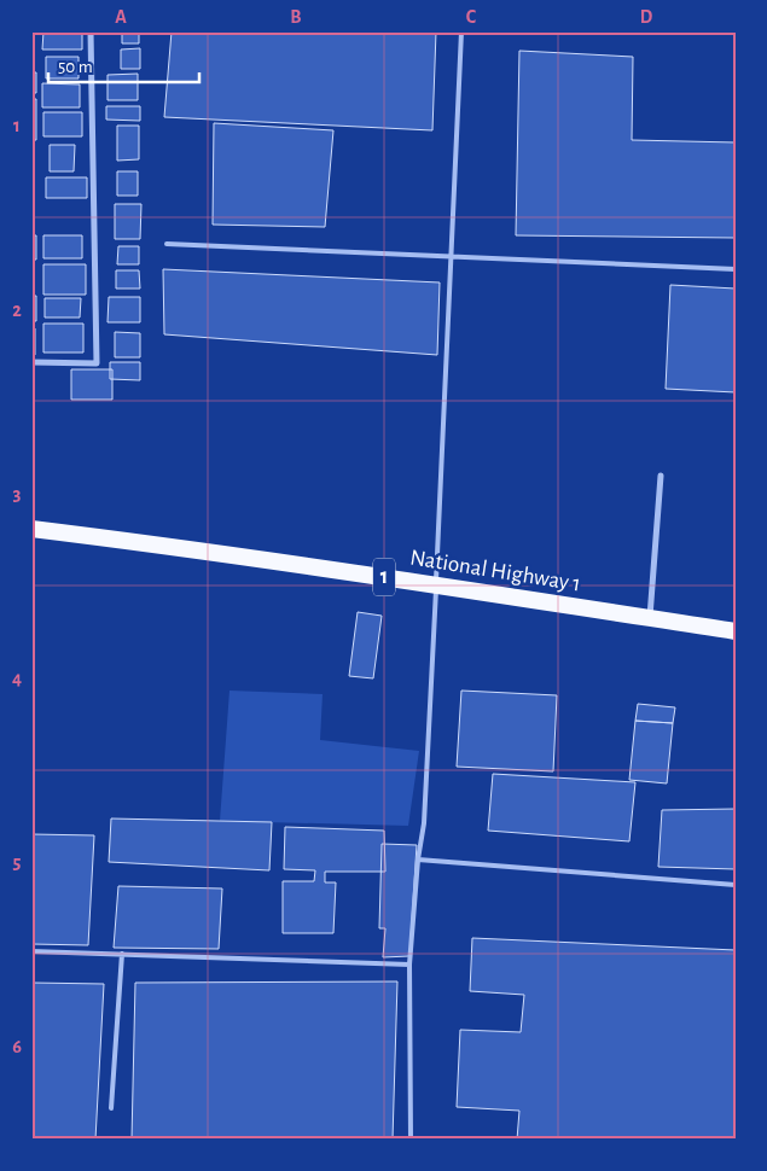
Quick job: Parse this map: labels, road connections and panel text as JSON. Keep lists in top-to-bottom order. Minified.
{"streets":{"highway":["National Highway 1","1"]},"scale_bar":"50 m","grid":{"columns":["A","B","C","D"],"rows":["1","2","3","4","5","6"]}}
